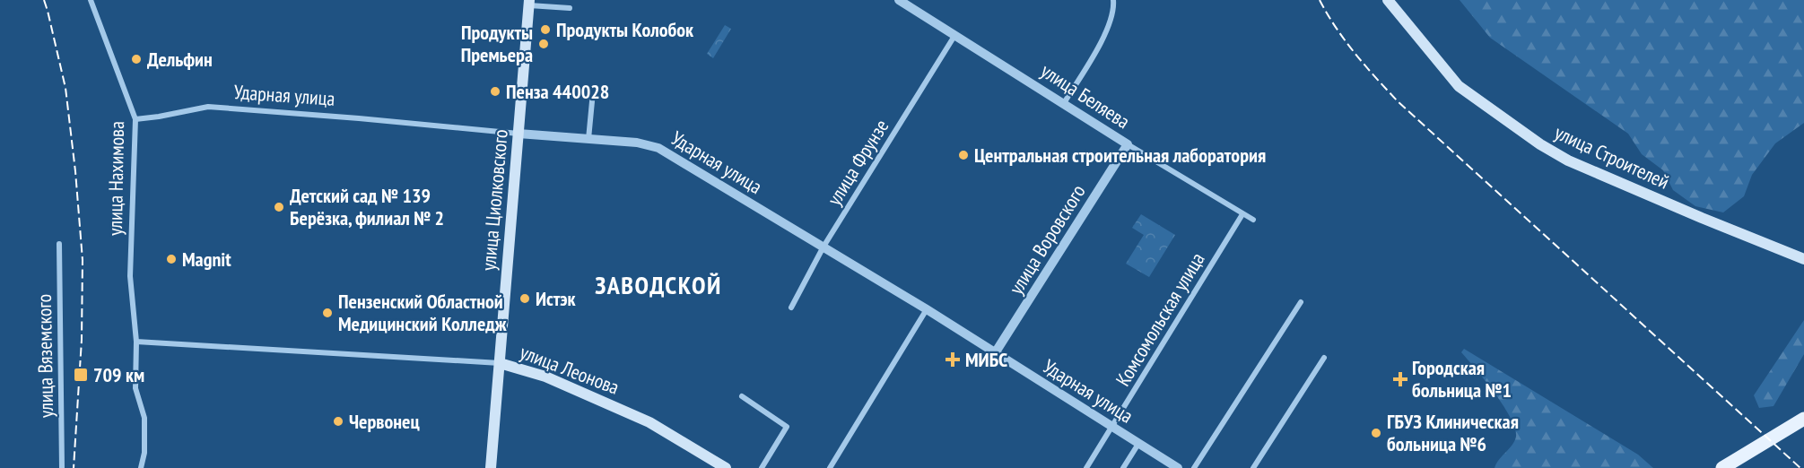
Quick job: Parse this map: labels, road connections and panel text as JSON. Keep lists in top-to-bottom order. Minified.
{"streets":{"main road":["улица Строителей","улица Циолковского","улица Леонова"],"street":["Ударная улица","улица Беляева","улица Фрунзе","улица Нахимова","улица Воровского","Комсомольская улица","улица Вяземского"]},"crossings":[["Ударная улица","улица Фрунзе"],["Ударная улица","улица Нахимова"],["Ударная улица","улица Циолковского"],["Ударная улица","улица Воровского"],["Ударная улица","Комсомольская улица"],["улица Беляева","улица Фрунзе"],["улица Беляева","улица Воровского"],["улица Беляева","Комсомольская улица"],["улица Нахимова","улица Леонова"],["улица Циолковского","улица Леонова"]],"districts":["ЗАВОДСКОЙ"],"places":{"other":["Продукты Колобок","Продукты Премьера","Дельфин","Пенза 440028","Центральная строительная лаборатория","Детский сад № 139 Берёзка, филиал № 2","Magnit","Истэк","Пензенский Областной Медицинский Колледж","Червонец","ГБУЗ Клиническая больница №6"],"health":["МИБС","Городская больница №1"],"transit":["709 км"]}}
